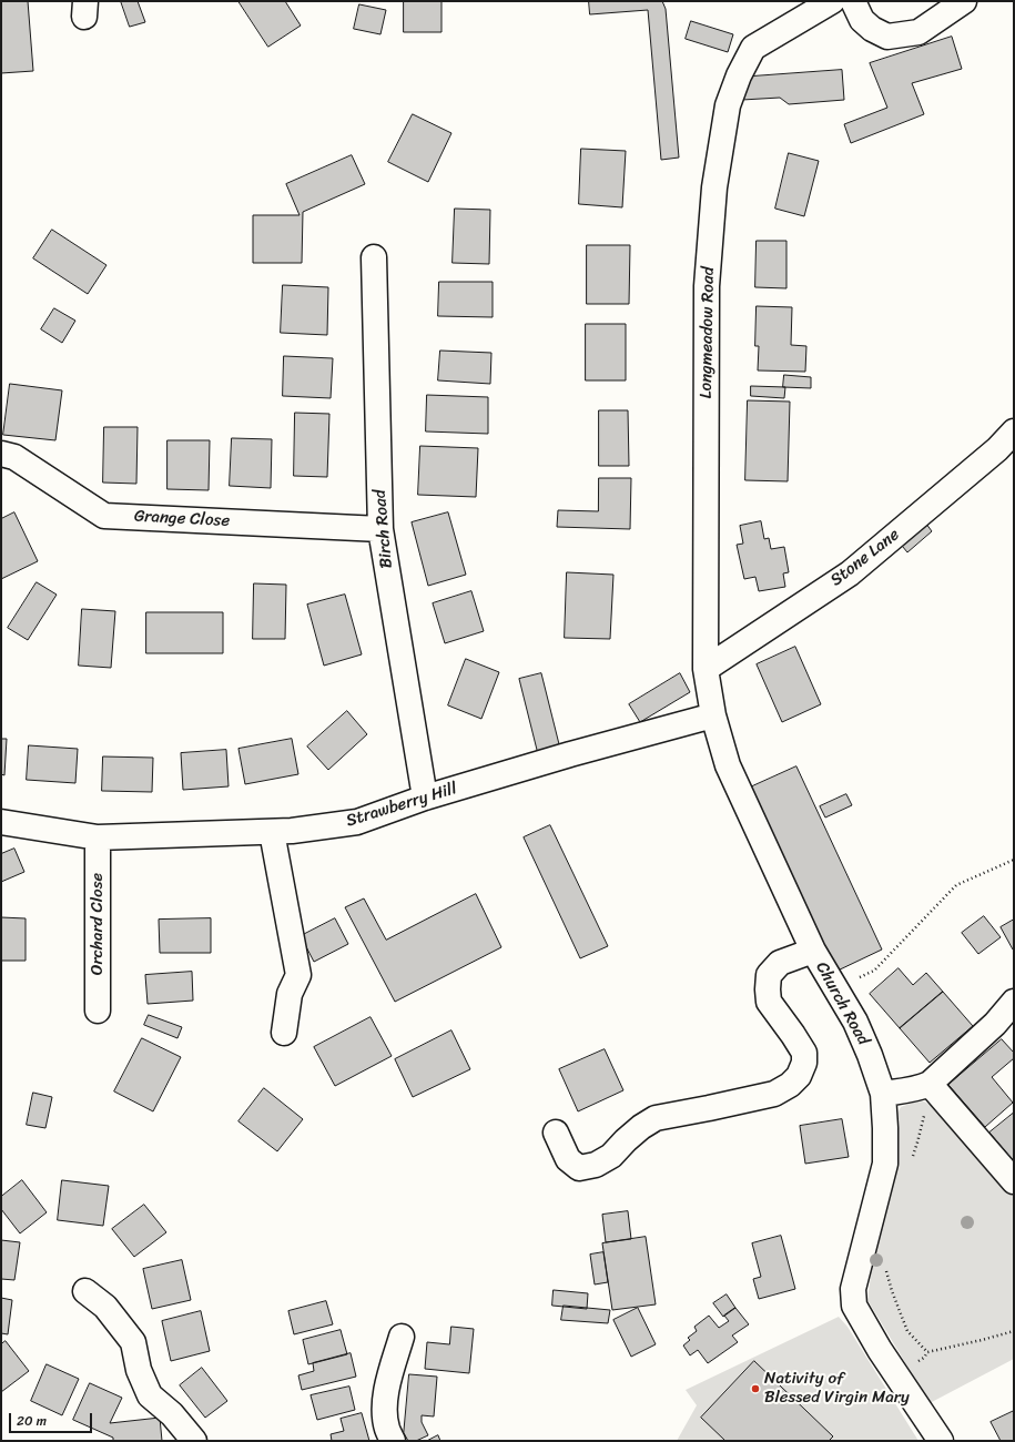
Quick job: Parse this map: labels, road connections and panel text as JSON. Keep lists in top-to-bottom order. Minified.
{"streets":{"street":["Longmeadow Road","Grange Close","Birch Road","Stone Lane","Strawberry Hill","Orchard Close","Church Road"]},"crossings":[["Longmeadow Road","Stone Lane"],["Longmeadow Road","Strawberry Hill"],["Longmeadow Road","Church Road"],["Grange Close","Birch Road"],["Birch Road","Strawberry Hill"],["Strawberry Hill","Orchard Close"],["Strawberry Hill","Church Road"]],"places":["Nativity of Blessed Virgin Mary"],"scale_bar":"20 m"}
